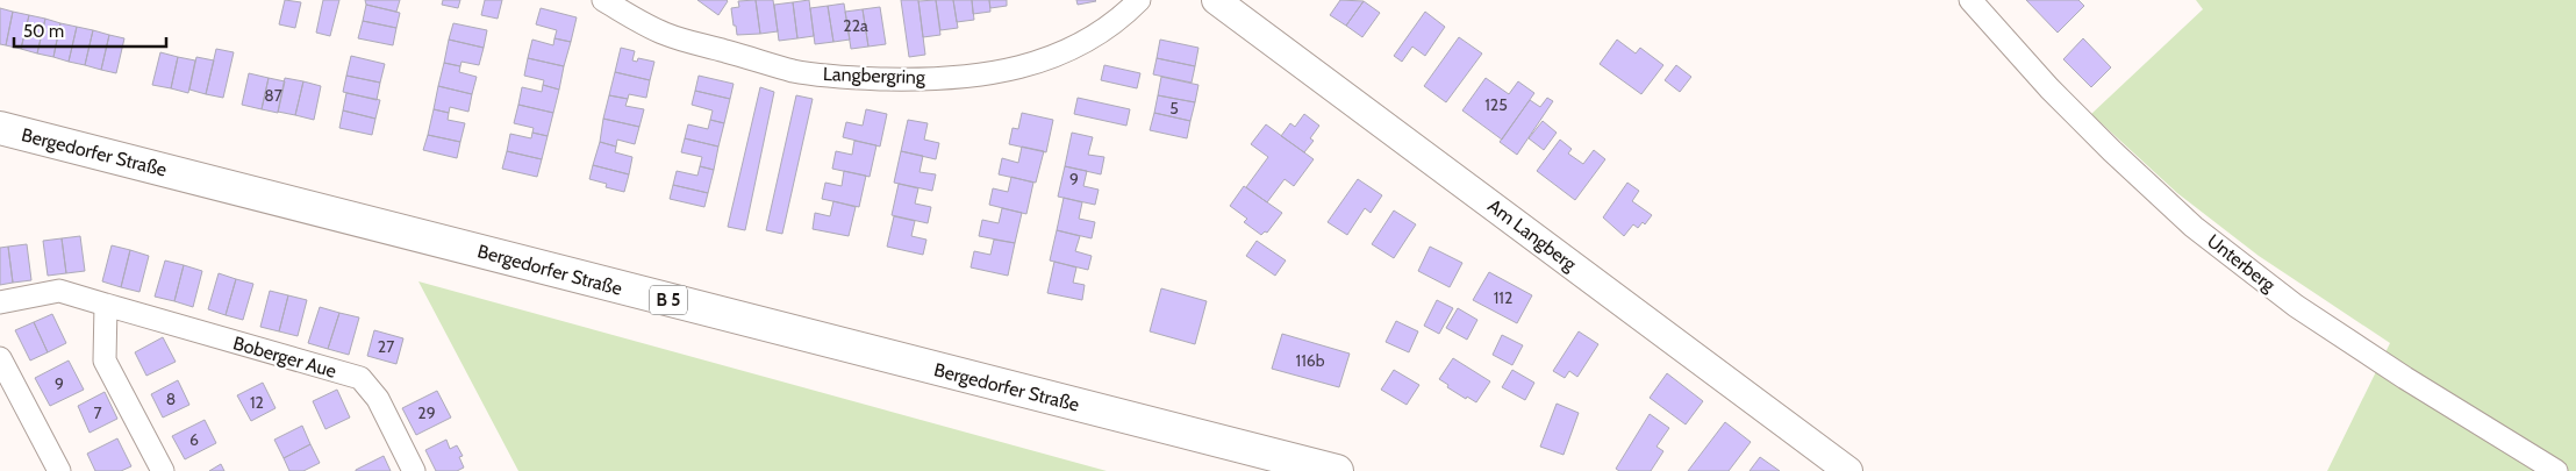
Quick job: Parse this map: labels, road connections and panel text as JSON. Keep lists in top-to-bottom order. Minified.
{"streets":{"main road":["Bergedorfer Straße","B 5"],"street":["Langbergring","Am Langberg","Unterberg","Boberger Aue"]},"house_numbers":["22a","87","125","5","9","112","27","116b","9","8","12","7","29","6"],"scale_bar":"50 m"}
